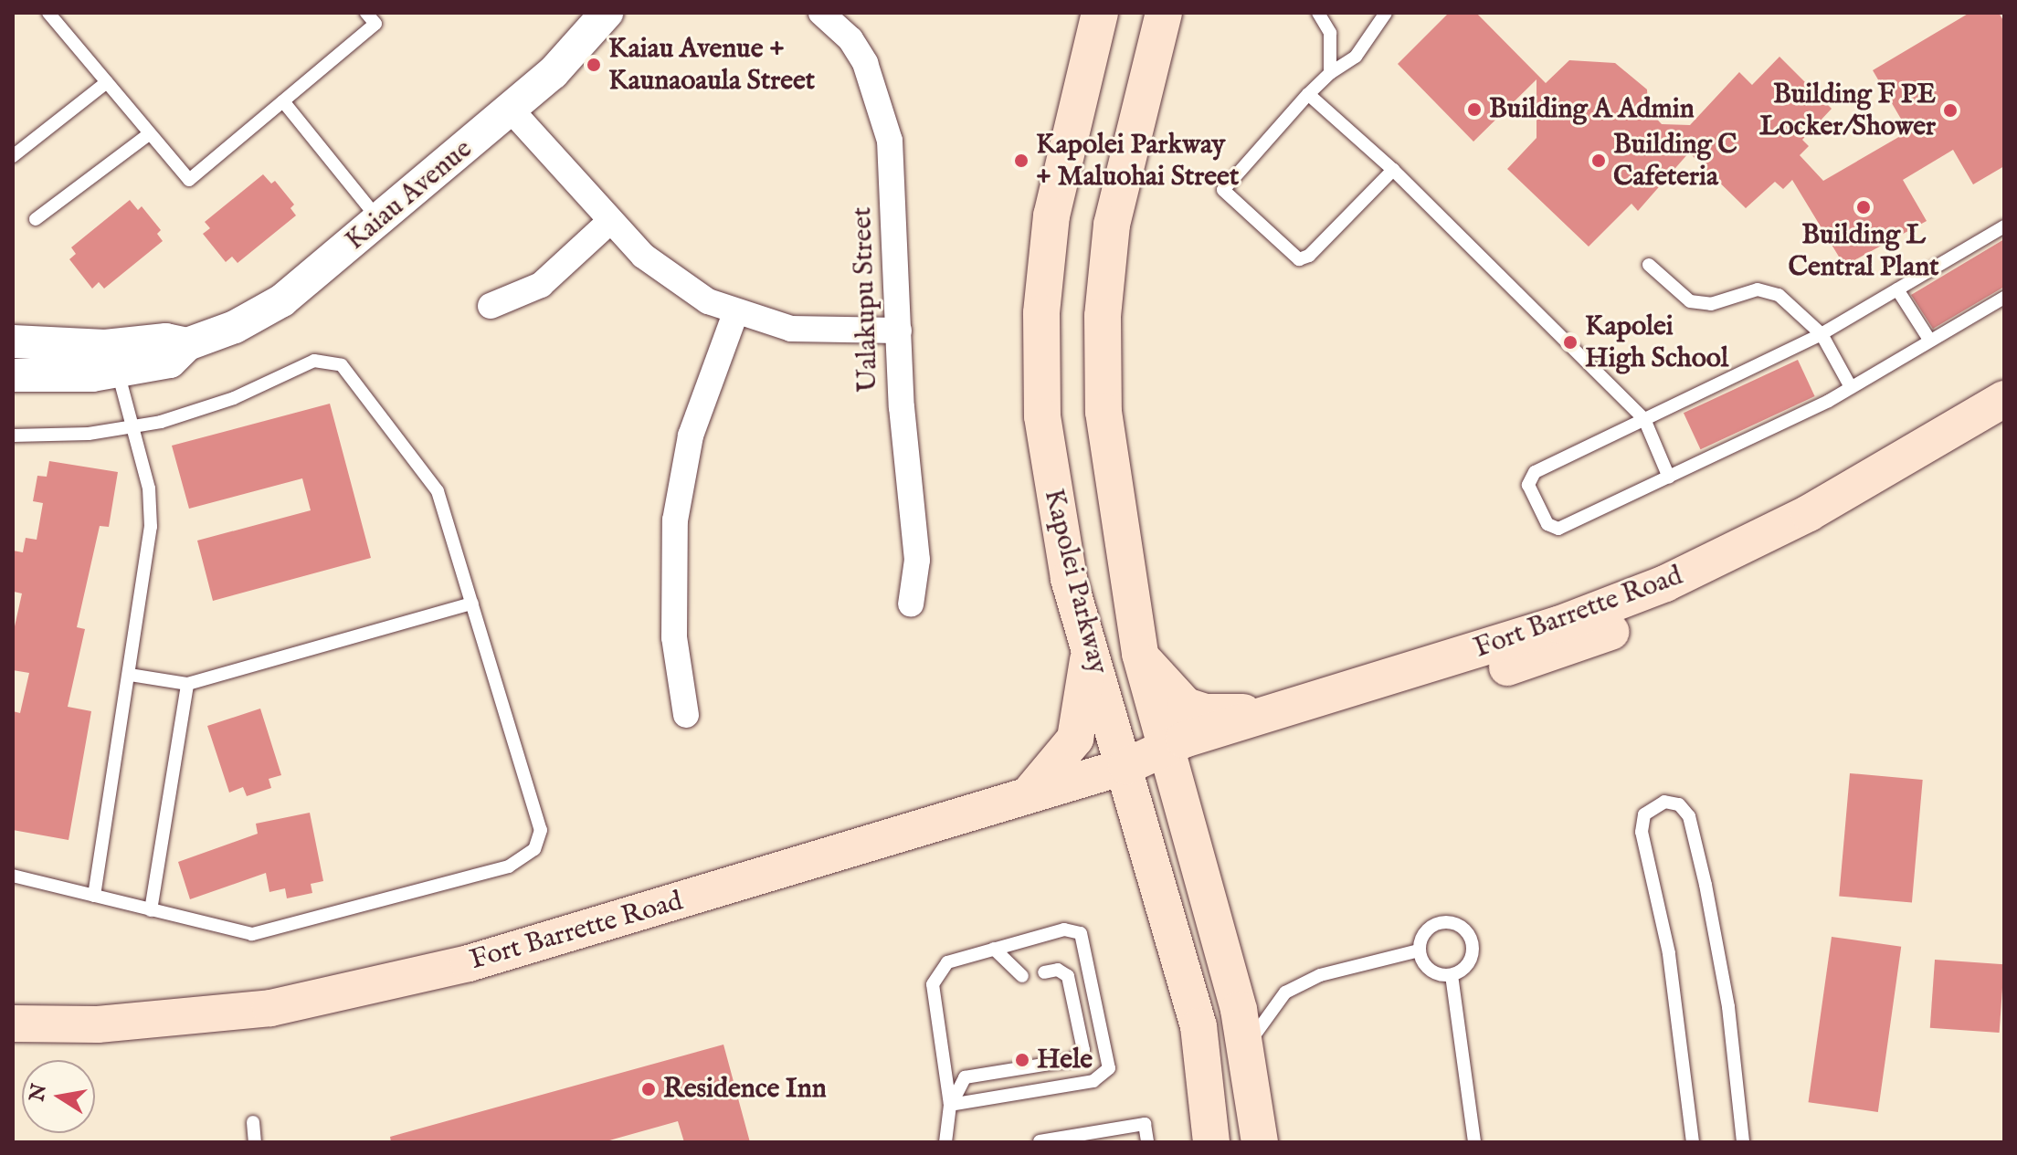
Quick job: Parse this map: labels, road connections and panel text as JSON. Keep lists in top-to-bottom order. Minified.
{"streets":{"main road":["Kapolei Parkway","Fort Barrette Road"],"street":["Kaiau Avenue","Ualakupu Street"]},"crossings":[["Kapolei Parkway","Fort Barrette Road"]],"places":["Kaiau Avenue + Kaunaoaula Street","Building A Admin","Building F PE Locker/Shower","Kapolei Parkway + Maluohai Street","Building C Cafeteria","Building L Central Plant","Kapolei High School","Hele","Residence Inn"],"north":"left"}
